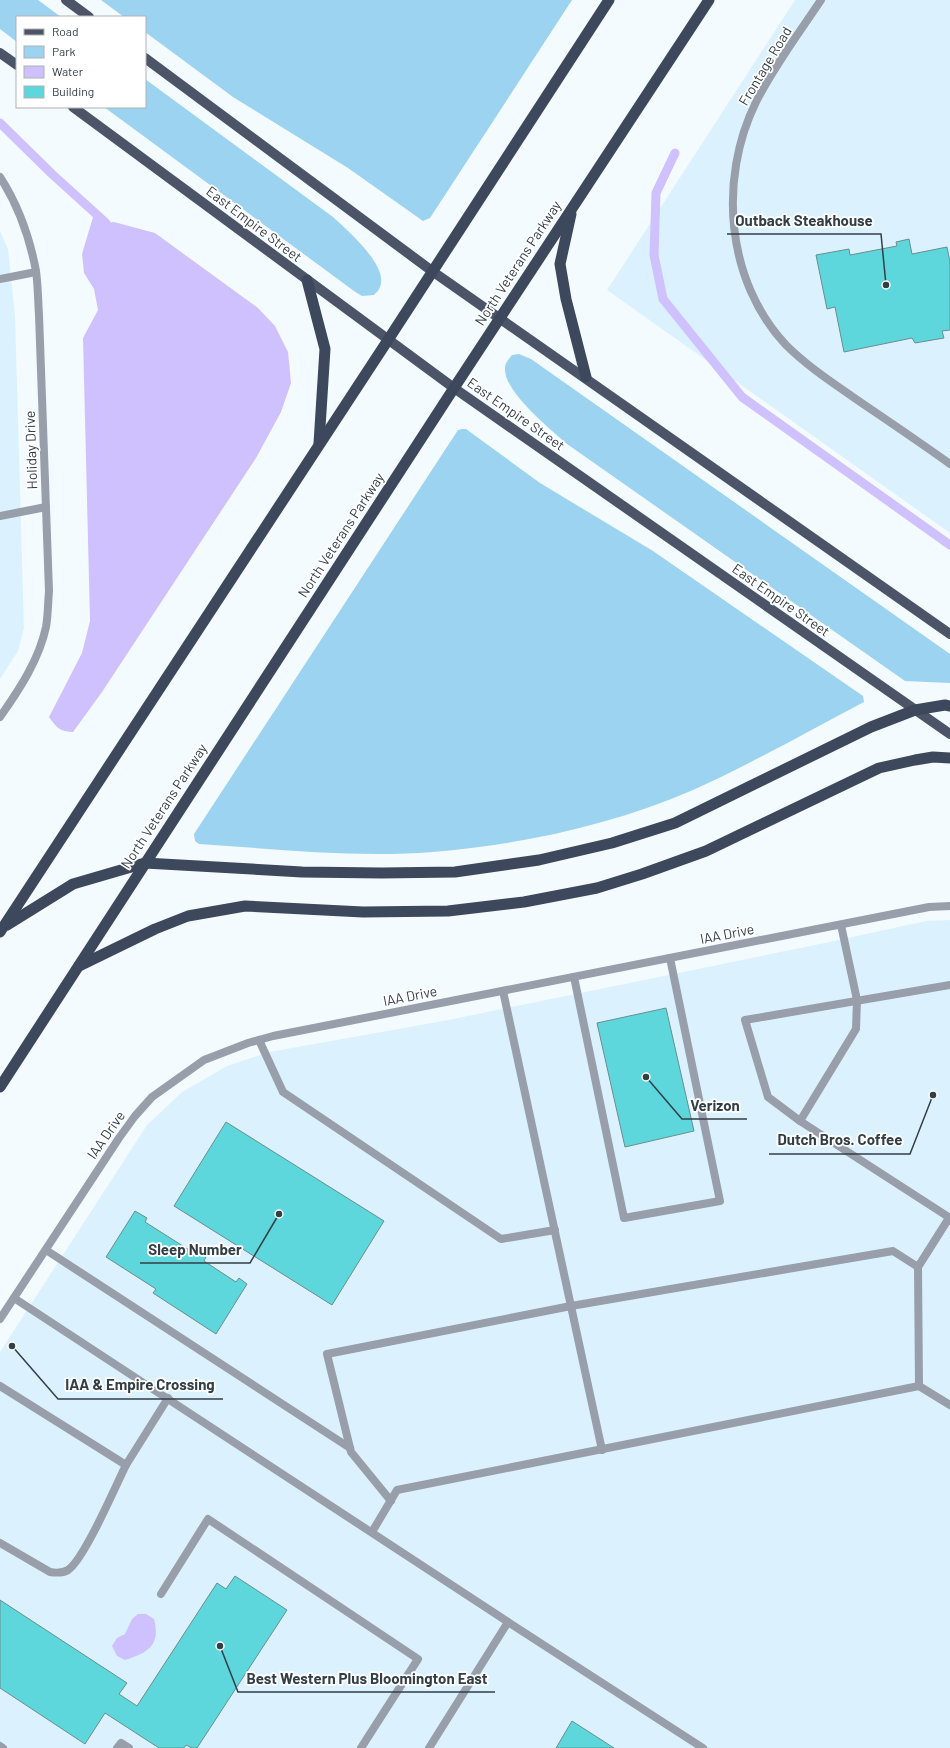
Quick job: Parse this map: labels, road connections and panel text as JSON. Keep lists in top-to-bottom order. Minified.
{"streets":{"highway":["North Veterans Parkway"],"main road":["East Empire Street"],"street":["Frontage Road","Holiday Drive","IAA Drive"]},"crossings":[["East Empire Street","North Veterans Parkway"]],"places":["Outback Steakhouse","Verizon","Dutch Bros. Coffee","Sleep Number","IAA & Empire Crossing","Best Western Plus Bloomington East"],"legend":["Road","Park","Water","Building"]}
